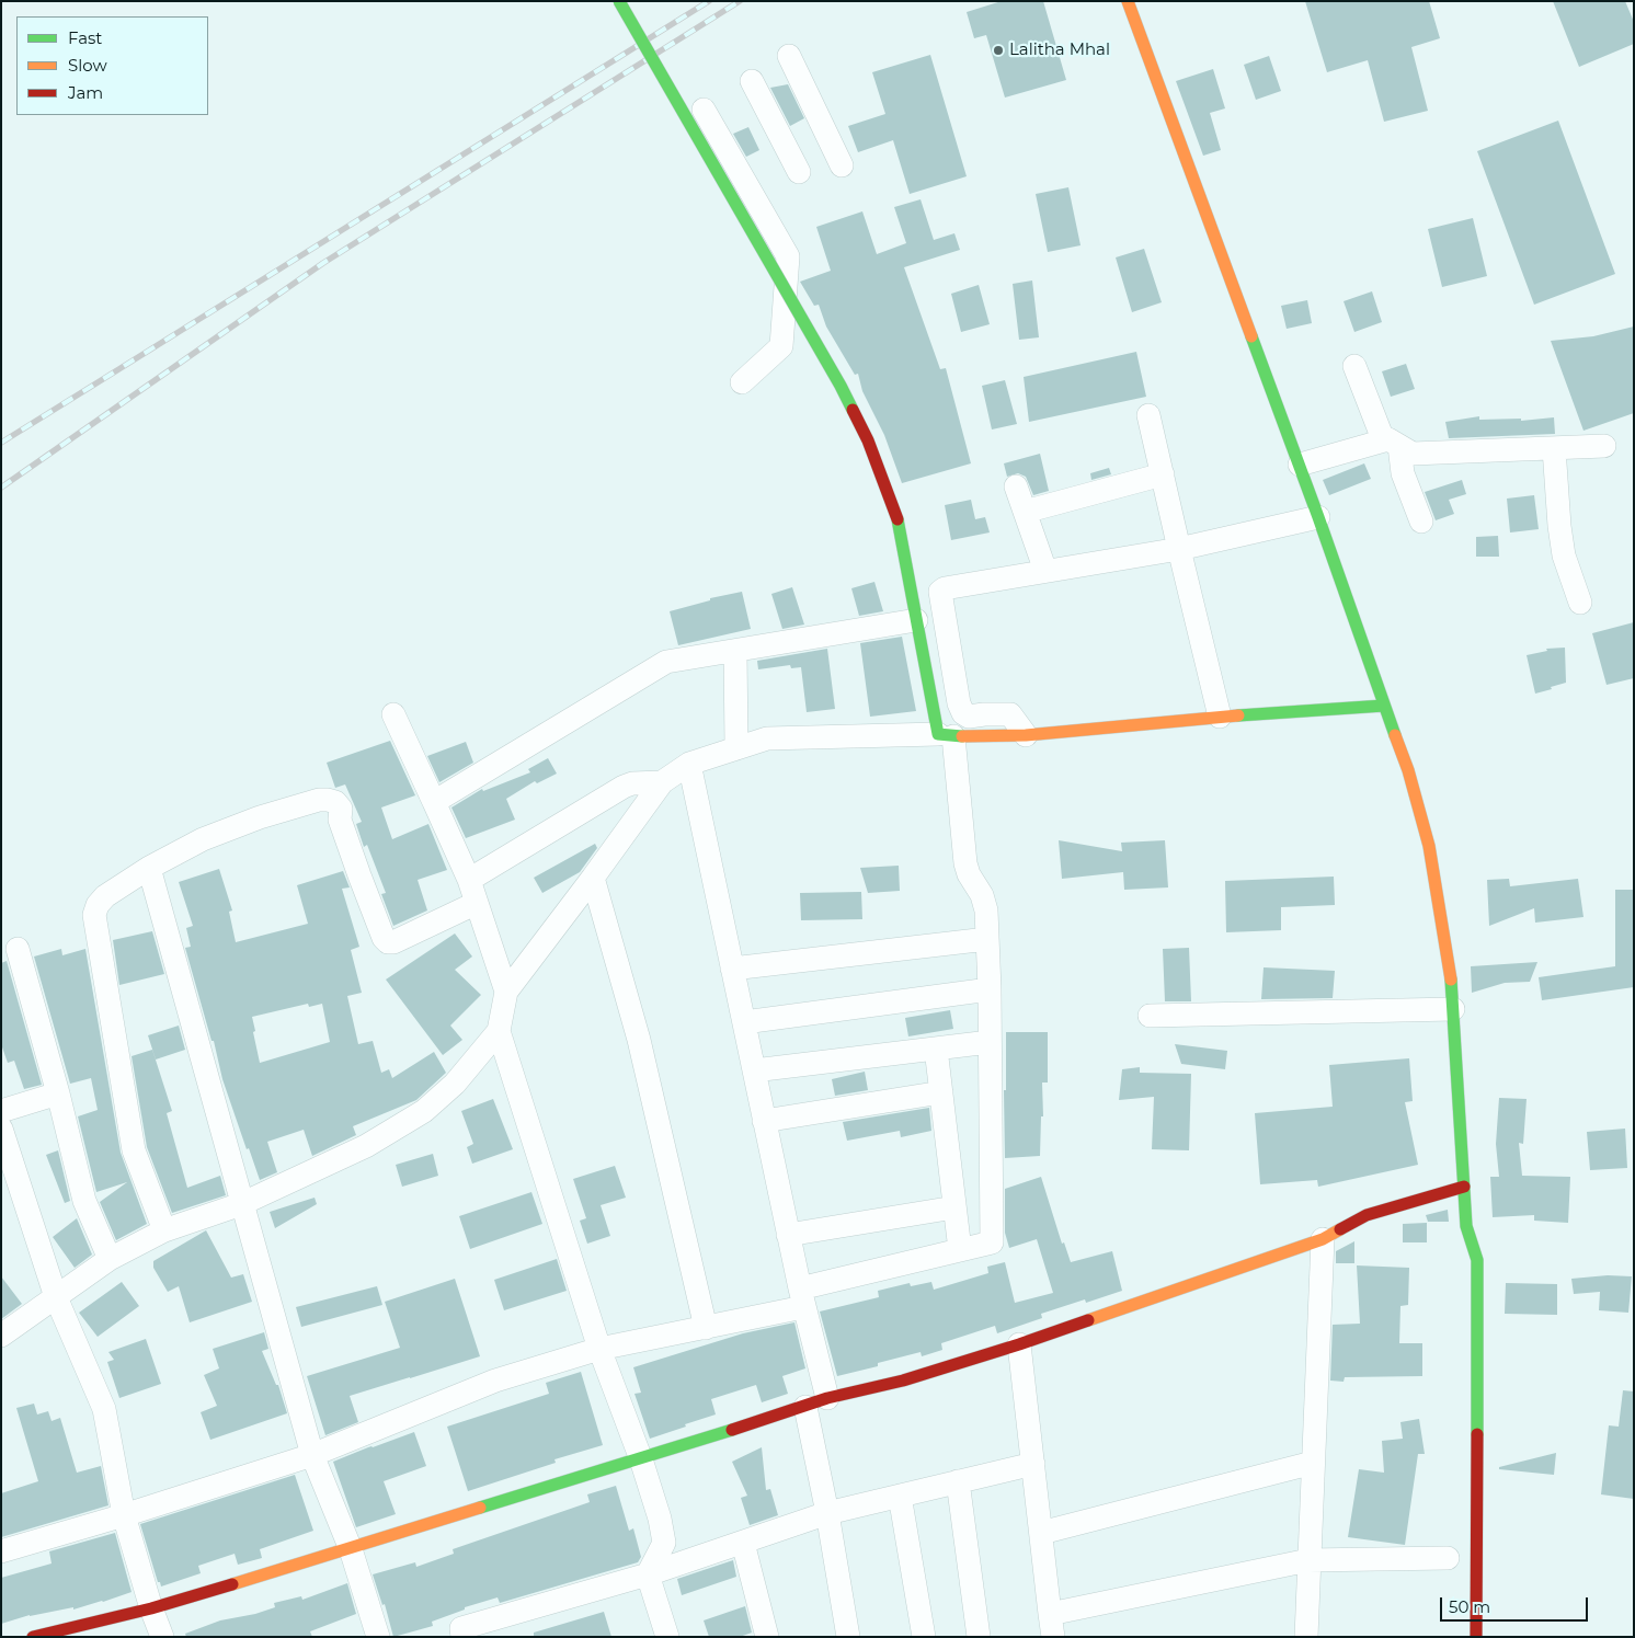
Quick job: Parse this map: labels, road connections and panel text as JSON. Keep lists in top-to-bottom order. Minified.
{"places":["Lalitha Mhal"],"legend":["Fast","Slow","Jam"],"scale_bar":"50 m"}
